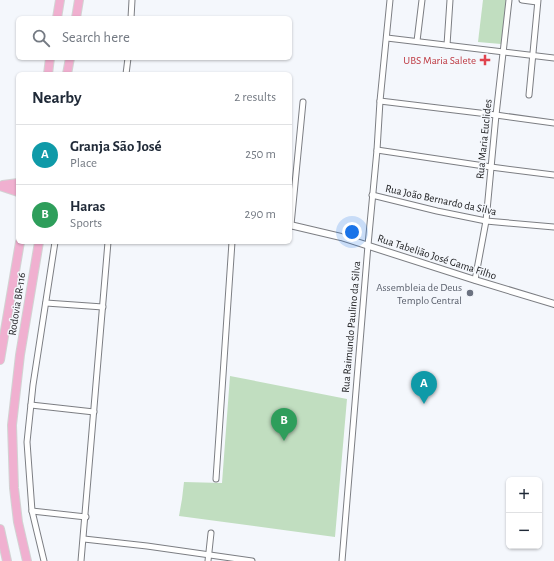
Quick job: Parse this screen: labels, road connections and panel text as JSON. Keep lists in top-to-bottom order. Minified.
{"streets":{"highway":["Rodovia BR-116"],"street":["Rua Maria Euclides","Rua João Bernardo da Silva","Rua Tabelião José Gama Filho","Rua Raimundo Paulino da Silva"]},"crossings":[["Rua Maria Euclides","Rua João Bernardo da Silva"],["Rua Maria Euclides","Rua Tabelião José Gama Filho"],["Rua João Bernardo da Silva","Rua Raimundo Paulino da Silva"],["Rua Tabelião José Gama Filho","Rua Raimundo Paulino da Silva"]],"places":{"health":["UBS Maria Salete"],"other":["Assembleia de Deus Templo Central"]},"page":{"search":"Search here","heading":["Nearby","2 results"],"list":[{"mark":"A","name":"Granja São José","note":"Place","value":"250 m"},{"mark":"B","name":"Haras","note":"Sports","value":"290 m"}],"pins":["A","B"],"map_buttons":["+","−"]}}
